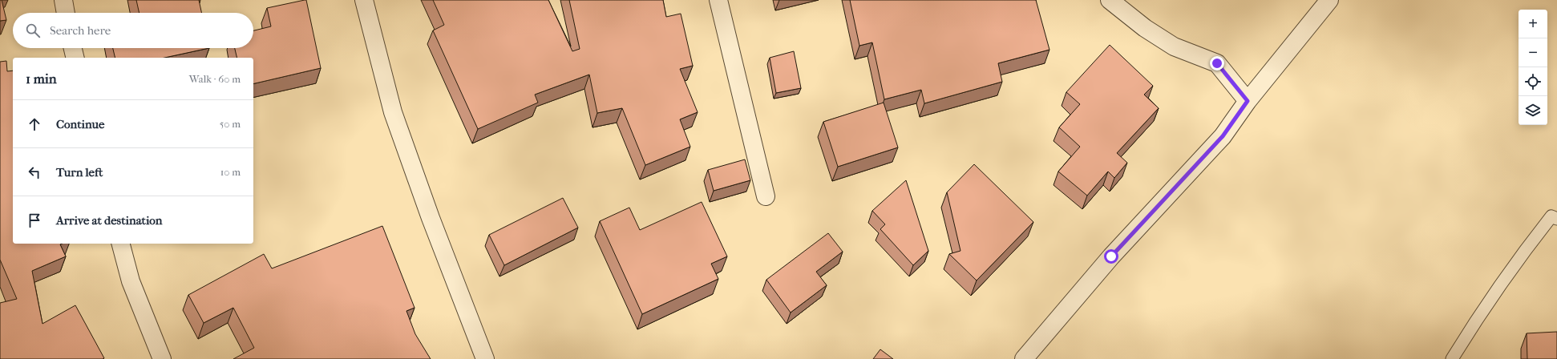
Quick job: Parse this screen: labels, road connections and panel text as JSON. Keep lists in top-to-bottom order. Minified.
{"page":{"map_buttons":["+","−"],"search":"Search here","heading":["1 min","Walk · 60 m"],"list":[["Continue","50 m"],["Turn left","10 m"],"Arrive at destination"]}}
